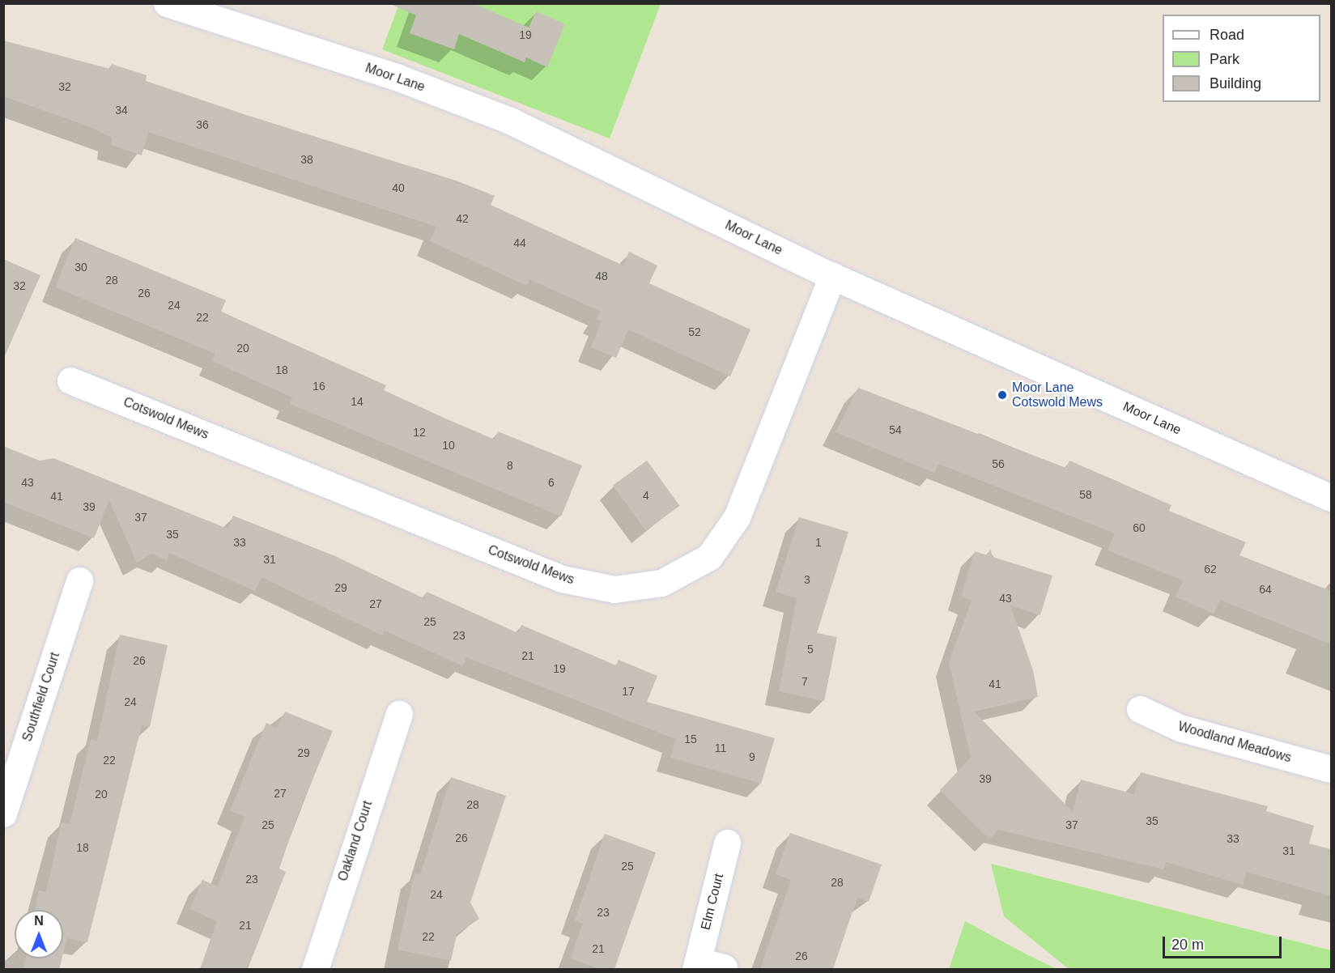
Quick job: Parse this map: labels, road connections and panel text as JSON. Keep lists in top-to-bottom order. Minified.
{"streets":{"street":["Moor Lane","Cotswold Mews","Southfield Court","Woodland Meadows","Oakland Court","Elm Court"]},"crossings":[["Moor Lane","Cotswold Mews"]],"places":["Moor Lane Cotswold Mews"],"house_numbers":["19","32","34","36","38","40","42","44","30","48","28","32","26","24","22","52","20","18","16","14","54","12","10","56","8","43","6","58","4","41","39","37","60","35","33","1","31","62","3","29","64","43","27","25","23","5","21","26","19","7","41","17","24","15","11","29","9","22","39","27","20","28","35","25","37","26","33","18","31","25","23","28","24","23","21","22","21","26"],"legend":["Road","Park","Building"],"scale_bar":"20 m","north":"top"}
